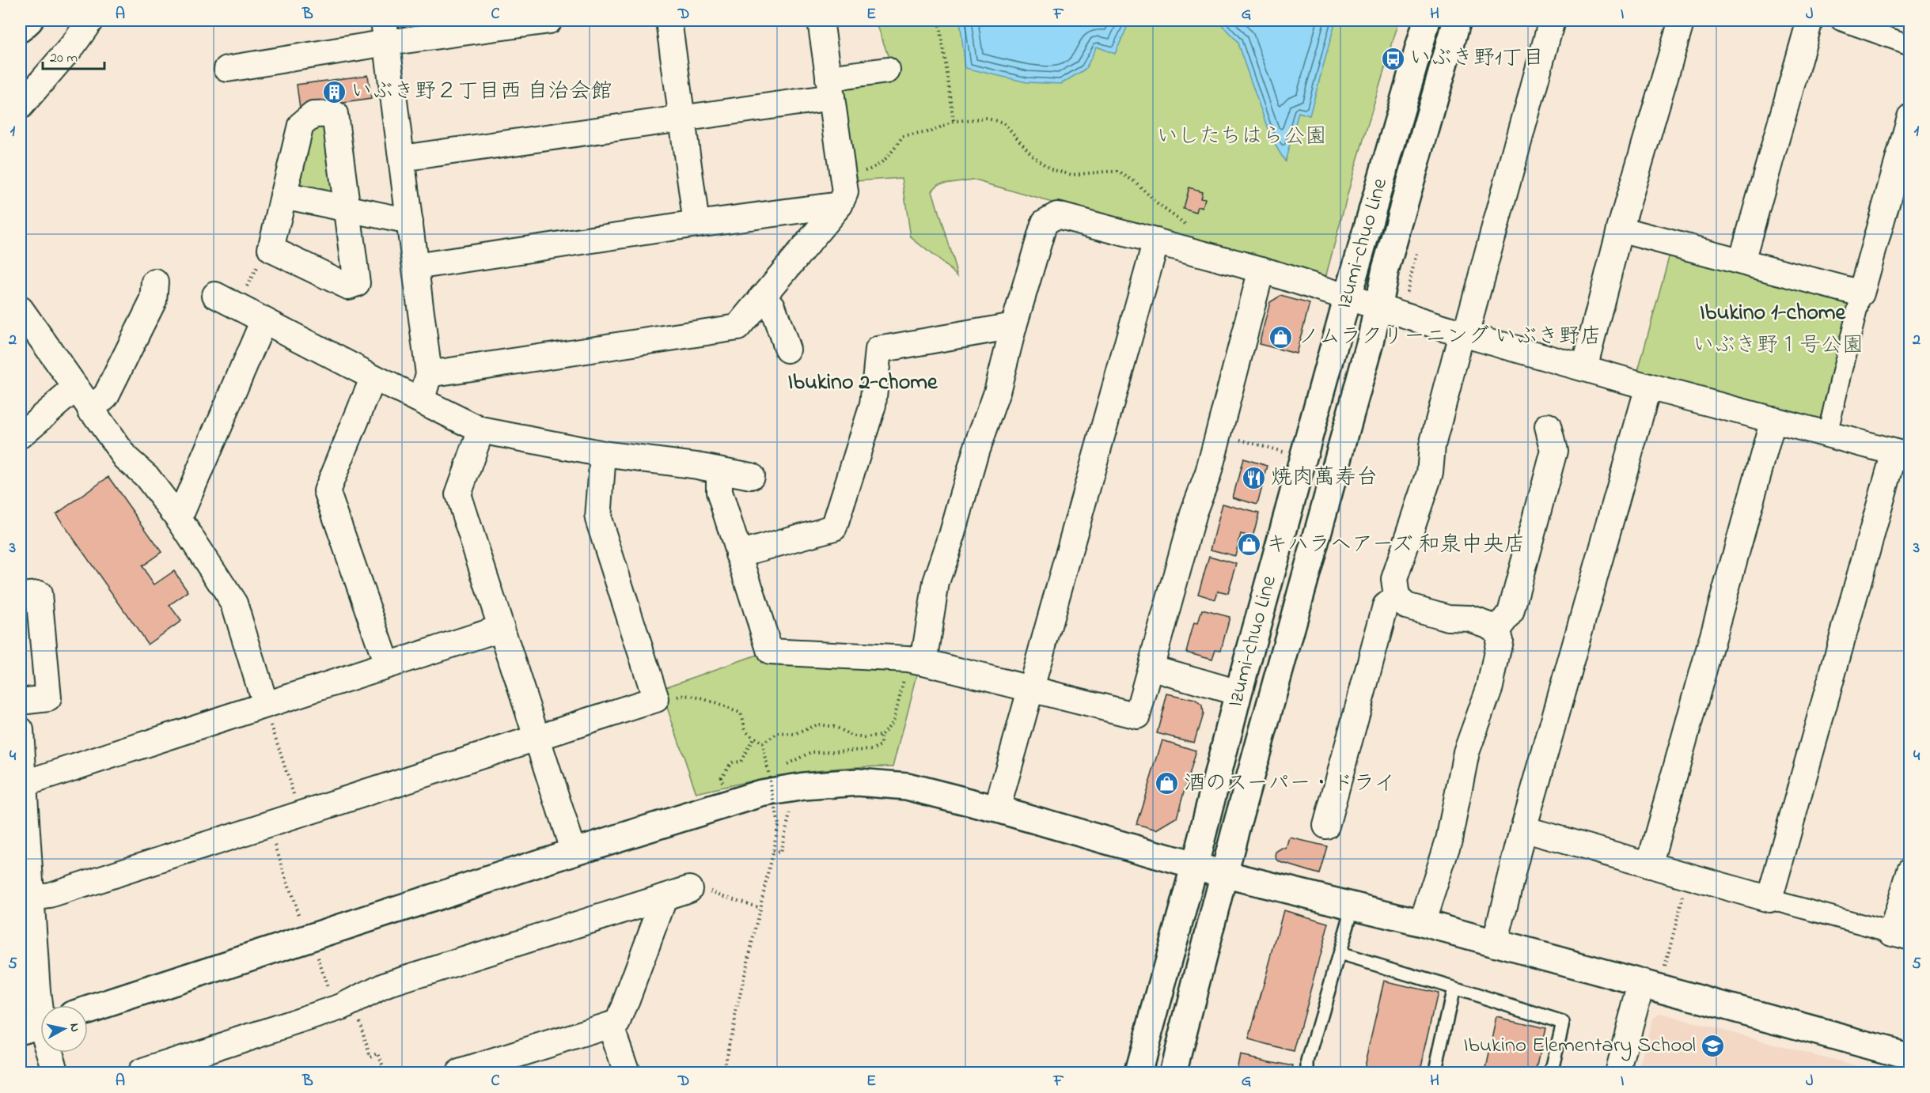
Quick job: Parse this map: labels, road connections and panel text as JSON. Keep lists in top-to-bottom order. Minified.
{"streets":{"street":["Izumi-chuo Line"]},"districts":["Ibukino 1-chome","Ibukino 2-chome"],"parks":["いしたちはら公園","いぶき野１号公園"],"places":{"bus stop":["いぶき野1丁目"],"building":["いぶき野２丁目西 自治会館"],"shop":["ノムラクリーニング いぶき野店","キハラヘアーズ 和泉中央店","酒のスーパー・ドライ"],"restaurant":["焼肉萬寿台"],"school or university":["Ibukino Elementary School"]},"scale_bar":"20 m","north":"right","grid":{"columns":["A","B","C","D","E","F","G","H","I","J"],"rows":["1","2","3","4","5"]}}
